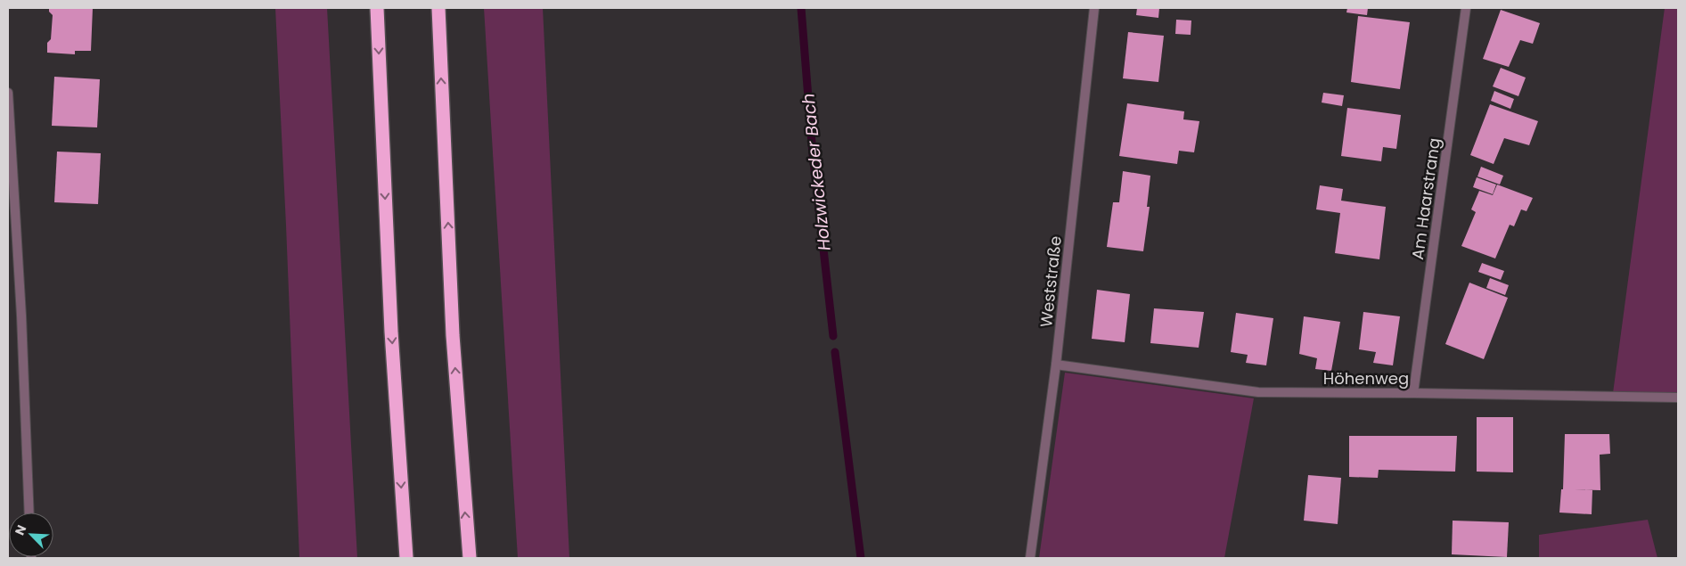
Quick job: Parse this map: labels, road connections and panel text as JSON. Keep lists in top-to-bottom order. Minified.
{"streets":{"street":["Am Haarstrang","Weststraße","Höhenweg"]},"crossings":[["Am Haarstrang","Höhenweg"],["Weststraße","Höhenweg"]],"water":["Holzwickeder Bach"],"north":"top left"}
